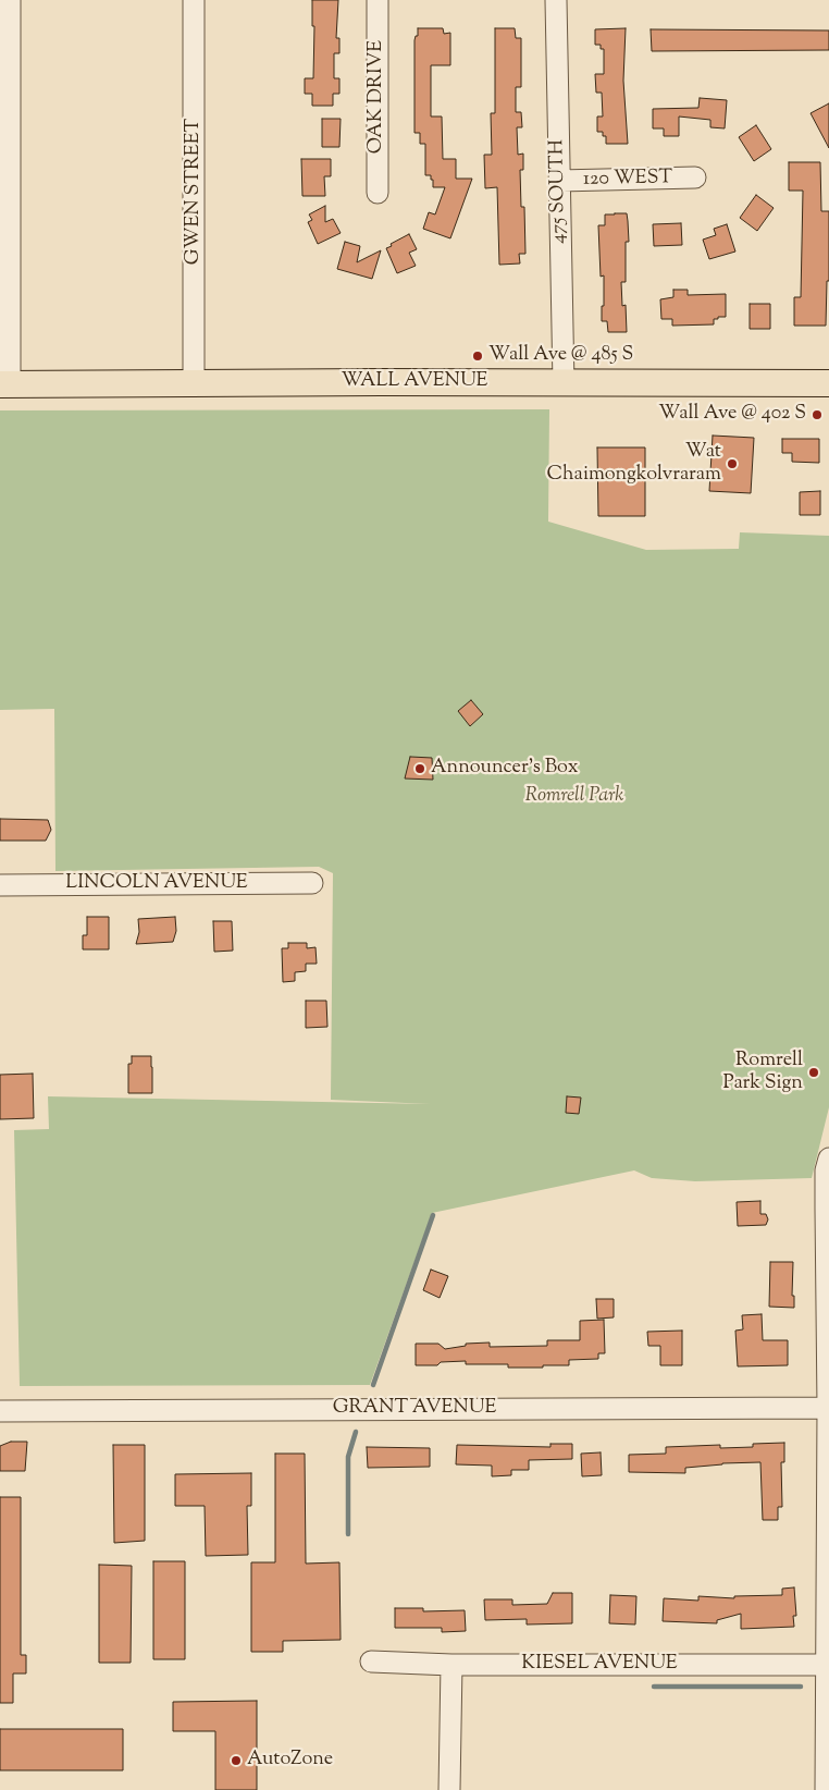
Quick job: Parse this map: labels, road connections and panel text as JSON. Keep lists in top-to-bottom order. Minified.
{"streets":{"main road":["WALL AVENUE"],"street":["OAK DRIVE","120 WEST","GWEN STREET","475 SOUTH","LINCOLN AVENUE","GRANT AVENUE","KIESEL AVENUE"]},"crossings":[["120 WEST","475 SOUTH"],["GWEN STREET","WALL AVENUE"],["475 SOUTH","WALL AVENUE"]],"parks":["Romrell Park"],"places":["Wall Ave @ 485 S","Wall Ave @ 402 S","Wat Chaimongkolvraram","Announcer's Box","Romrell Park Sign","AutoZone"]}
